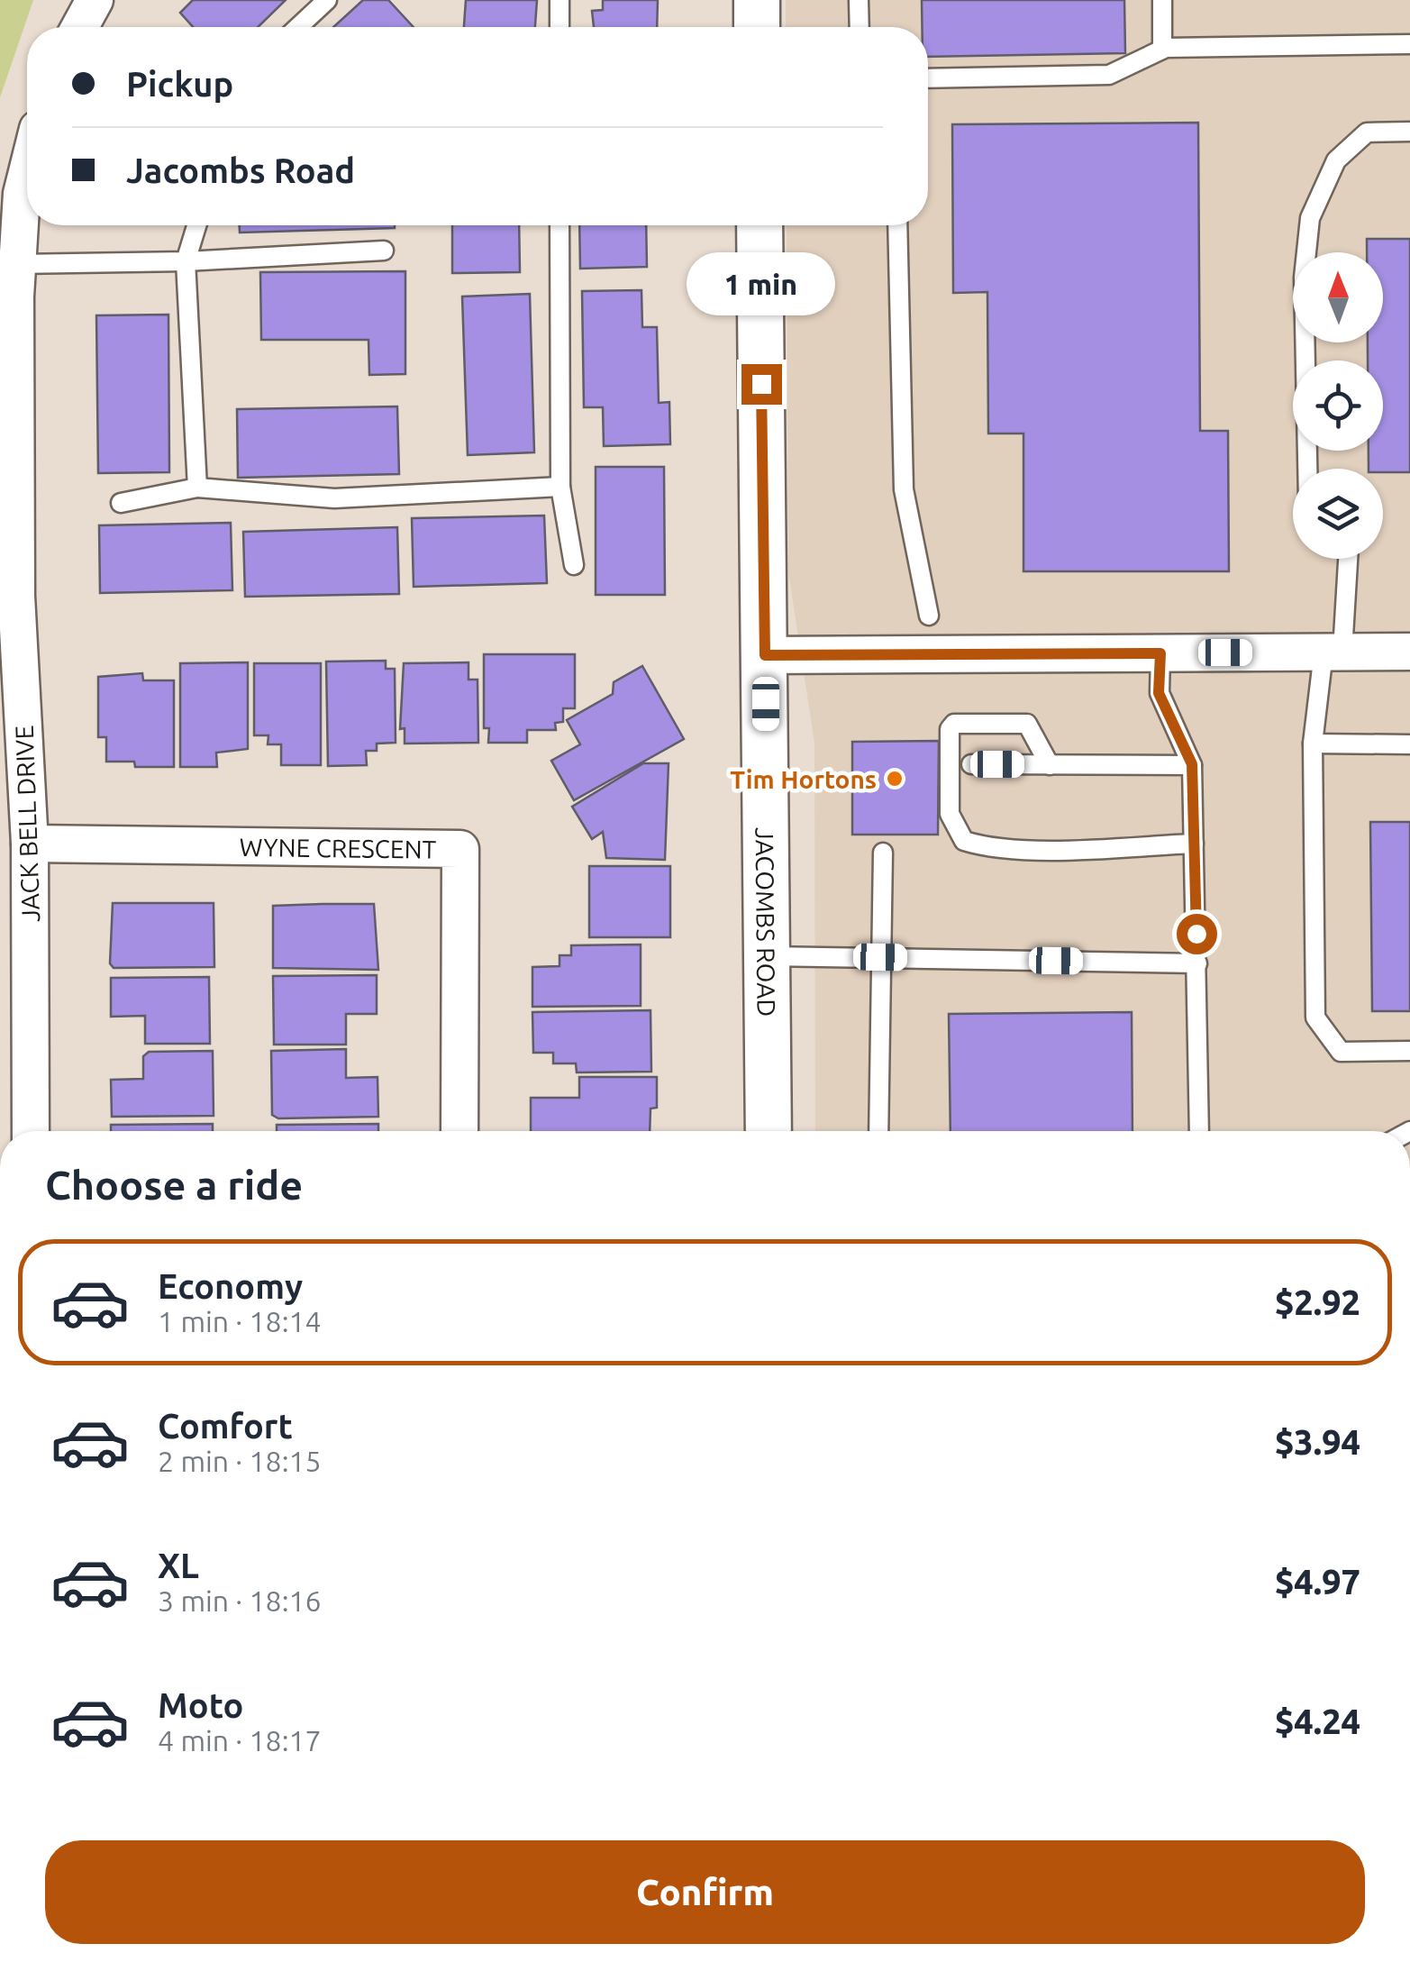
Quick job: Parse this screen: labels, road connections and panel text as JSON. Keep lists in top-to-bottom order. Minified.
{"streets":{"street":["JACK BELL DRIVE","WYNE CRESCENT","JACOMBS ROAD"]},"crossings":[["JACK BELL DRIVE","WYNE CRESCENT"]],"places":["Tim Hortons"],"north":"top","page":{"banner":["Pickup","Jacombs Road"],"bubble":"1 min","heading":"Choose a ride","list":[{"name":"Economy","note":"1 min · 18:14","value":"$2.92"},{"name":"Comfort","note":"2 min · 18:15","value":"$3.94"},{"name":"XL","note":"3 min · 18:16","value":"$4.97"},{"name":"Moto","note":"4 min · 18:17","value":"$4.24"}],"buttons":"Confirm"}}
